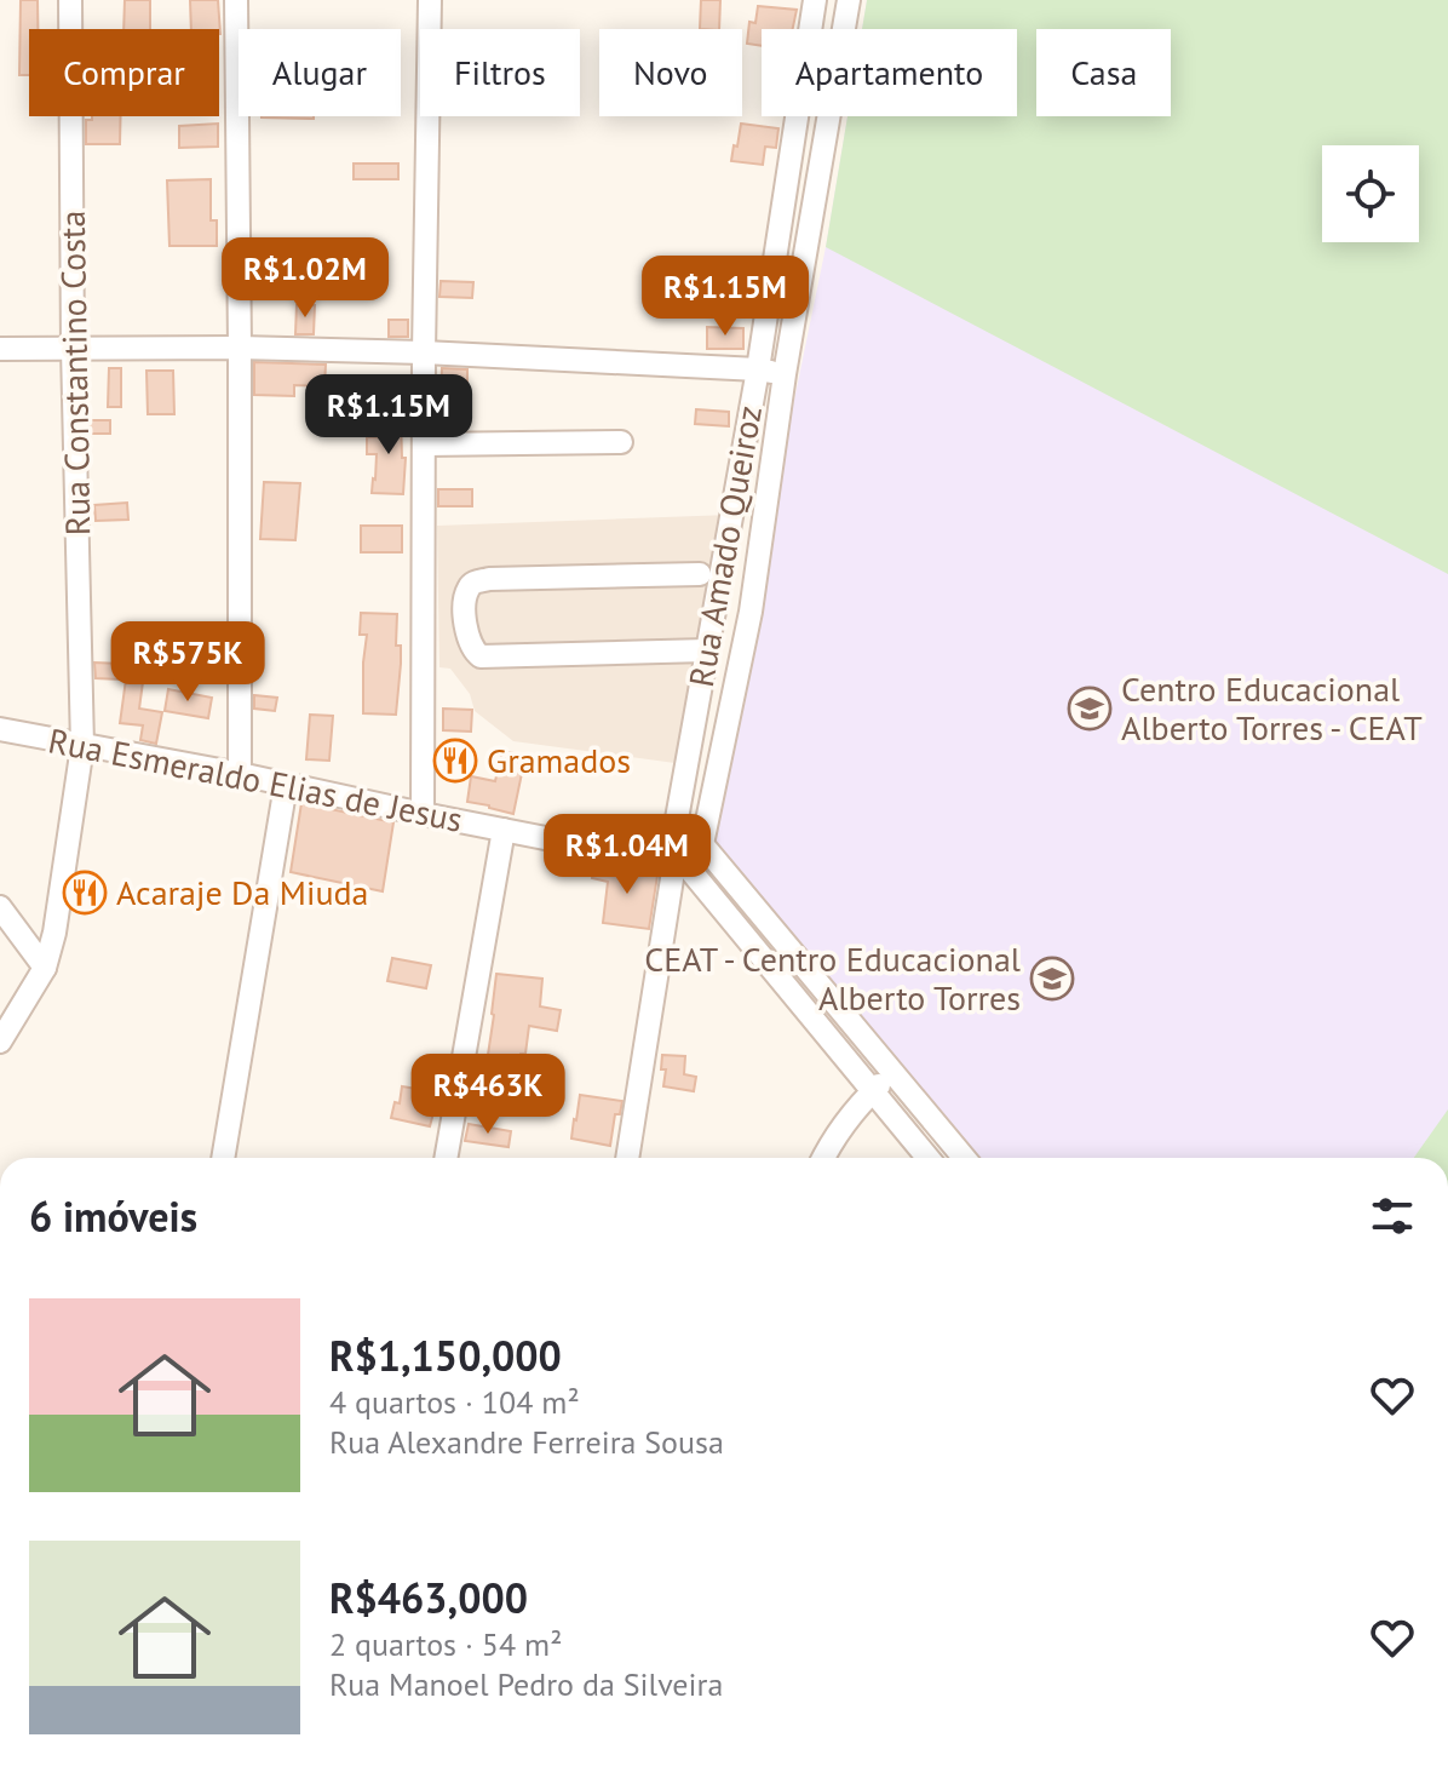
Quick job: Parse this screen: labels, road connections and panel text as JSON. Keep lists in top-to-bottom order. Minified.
{"streets":{"street":["Rua Constantino Costa","Rua Amado Queiroz","Rua Esmeraldo Elias de Jesus"]},"crossings":[["Rua Constantino Costa","Rua Esmeraldo Elias de Jesus"],["Rua Amado Queiroz","Rua Esmeraldo Elias de Jesus"]],"places":{"school or university":["Centro Educacional Alberto Torres - CEAT","CEAT - Centro Educacional Alberto Torres"],"restaurant":["Gramados","Acaraje Da Miuda"]},"page":{"chip":["Comprar","Alugar","Filtros","Novo","Apartamento","Casa"],"price":["R$1.02M","R$1.15M","R$1.15M","R$575K","R$1.04M","R$463K"],"heading":"6 imóveis","list":[{"name":"R$1,150,000","note":"4 quartos · 104 m² · Rua Alexandre Ferreira Sousa"},{"name":"R$463,000","note":"2 quartos · 54 m² · Rua Manoel Pedro da Silveira"}]}}
